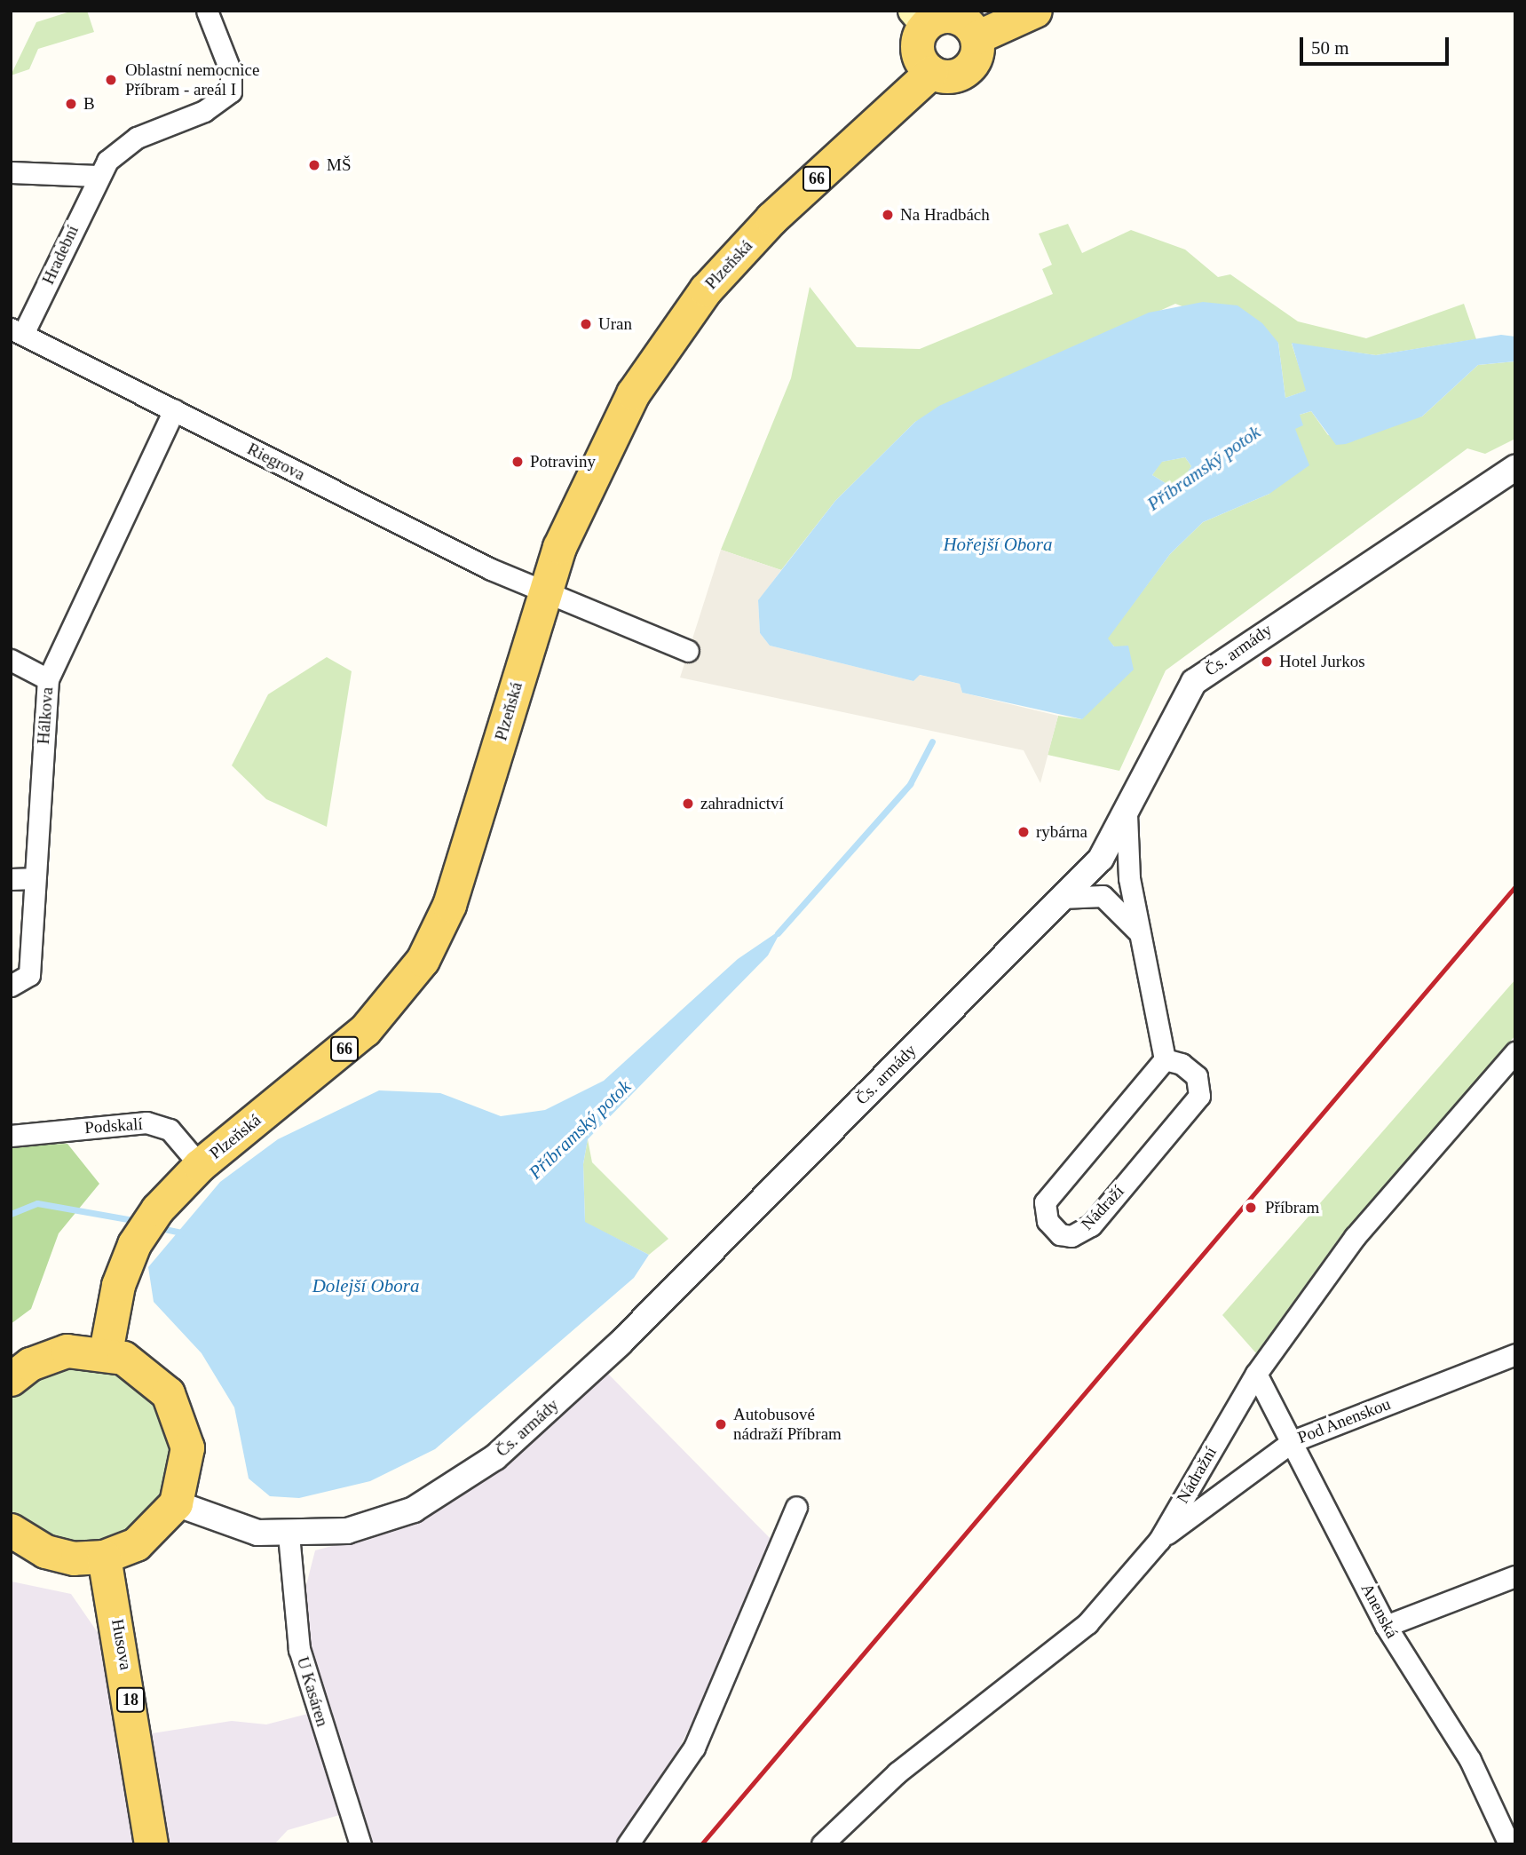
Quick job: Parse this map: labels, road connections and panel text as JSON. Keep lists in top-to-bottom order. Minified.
{"streets":{"main road":["66","Plzeňská","Husova","18"],"street":["Hradební","Riegrova","Čs. armády","Hálkova","Podskalí","Nádraží","Pod Anenskou","Nádražní","Anenská","U Kasáren"]},"crossings":[["Hradební","Riegrova"],["Plzeňská","Riegrova"],["Plzeňská","Podskalí"],["Riegrova","Hálkova"],["Čs. armády","U Kasáren"],["Pod Anenskou","Nádražní"],["Pod Anenskou","Anenská"],["Nádražní","Anenská"]],"water":["Příbramský potok","Hořejší Obora","Dolejší Obora"],"places":["Oblastní nemocnice Příbram - areál I","B","MŠ","Na Hradbách","Uran","Potraviny","Hotel Jurkos","zahradnictví","rybárna","Příbram","Autobusové nádraží Příbram"],"scale_bar":"50 m"}
